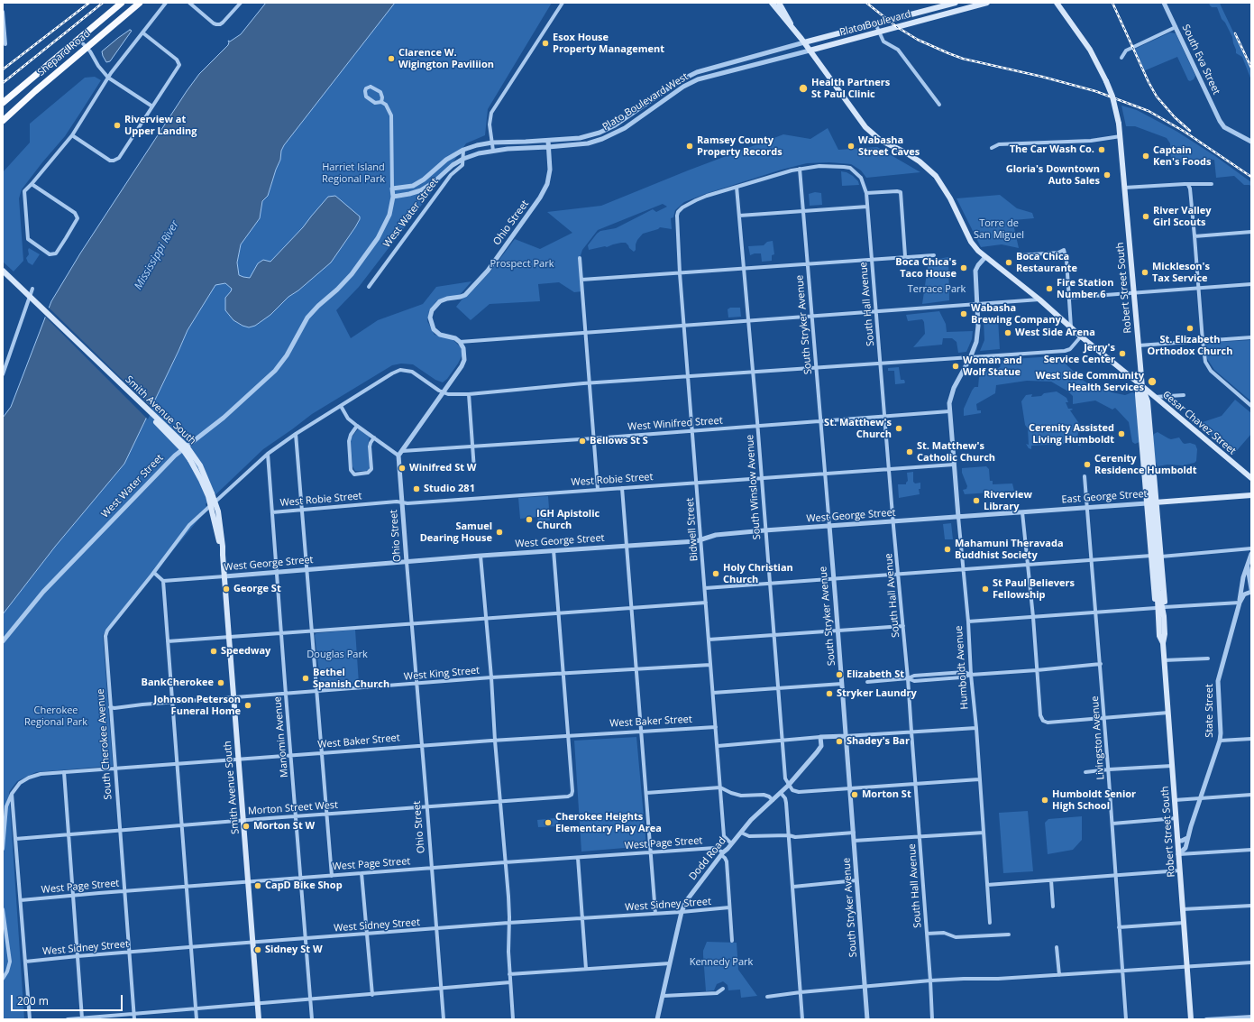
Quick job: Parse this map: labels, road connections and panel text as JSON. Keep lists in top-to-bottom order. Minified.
{"streets":{"highway":["Shepard Road"],"main road":["Plato Boulevard","Robert Street South","Smith Avenue South","Cesar Chavez Street","East George Street"],"street":["South Eva Street","Plato Boulevard West","West Water Street","Ohio Street","South Hall Avenue","South Stryker Avenue","West Winifred Street","West Robie Street","South Winslow Avenue","West George Street","Bidwell Street","Humboldt Avenue","West King Street","State Street","West Baker Street","Manomin Avenue","Livingston Avenue","South Cherokee Avenue","Morton Street West","West Page Street","Dodd Road","West Sidney Street"]},"crossings":[["Plato Boulevard","Plato Boulevard West"],["Plato Boulevard","Cesar Chavez Street"],["Plato Boulevard West","West Water Street"],["Plato Boulevard West","Ohio Street"],["Plato Boulevard West","Cesar Chavez Street"],["Ohio Street","West Robie Street"],["Ohio Street","West George Street"],["Ohio Street","West King Street"],["Ohio Street","West Baker Street"],["Ohio Street","Morton Street West"],["Ohio Street","West Page Street"],["Ohio Street","West Sidney Street"],["Robert Street South","Cesar Chavez Street"],["Robert Street South","State Street"],["South Hall Avenue","South Stryker Avenue"],["South Hall Avenue","West Winifred Street"],["South Hall Avenue","West Robie Street"],["South Hall Avenue","West George Street"],["South Stryker Avenue","West Winifred Street"],["South Stryker Avenue","West Robie Street"],["South Stryker Avenue","West George Street"],["Smith Avenue South","West George Street"],["Smith Avenue South","West King Street"],["Smith Avenue South","West Baker Street"],["Smith Avenue South","South Cherokee Avenue"],["Smith Avenue South","Morton Street West"],["Smith Avenue South","West Page Street"],["Smith Avenue South","West Sidney Street"],["Cesar Chavez Street","Humboldt Avenue"],["West Winifred Street","South Winslow Avenue"],["West Winifred Street","Bidwell Street"],["West Winifred Street","Humboldt Avenue"],["West Robie Street","South Winslow Avenue"],["West Robie Street","Bidwell Street"],["West Robie Street","Humboldt Avenue"],["West Robie Street","Manomin Avenue"],["South Winslow Avenue","West George Street"],["South Winslow Avenue","Bidwell Street"],["South Winslow Avenue","Dodd Road"],["East George Street","West George Street"],["East George Street","Humboldt Avenue"],["East George Street","Livingston Avenue"],["West George Street","Bidwell Street"],["West George Street","Humboldt Avenue"],["West George Street","Manomin Avenue"],["Bidwell Street","West King Street"],["Bidwell Street","West Baker Street"],["Bidwell Street","Dodd Road"],["West King Street","Manomin Avenue"],["West King Street","South Cherokee Avenue"],["West Baker Street","Manomin Avenue"],["West Baker Street","South Cherokee Avenue"],["West Baker Street","Morton Street West"],["Manomin Avenue","South Cherokee Avenue"],["Manomin Avenue","Morton Street West"],["Manomin Avenue","West Page Street"],["Manomin Avenue","West Sidney Street"],["South Cherokee Avenue","Morton Street West"],["South Cherokee Avenue","West Page Street"],["South Cherokee Avenue","West Sidney Street"],["West Page Street","Dodd Road"],["Dodd Road","West Sidney Street"]],"water":["Mississippi River"],"parks":["Harriet Island Regional Park","Torre de San Miguel","Prospect Park","Terrace Park","Douglas Park","Cherokee Regional Park","Kennedy Park"],"places":["Esox House Property Management","Clarence W. Wigington Paviliion","Health Partners St Paul Clinic","Riverview at Upper Landing","Ramsey County Property Records","Wabasha Street Caves","The Car Wash Co.","Captain Ken's Foods","Gloria's Downtown Auto Sales","River Valley Girl Scouts","Boca Chica Restaurante","Boca Chica's Taco House","Mickleson's Tax Service","Fire Station Number 6","Wabasha Brewing Company","St. Elizabeth Orthodox Church","West Side Arena","Jerry's Service Center","Woman and Wolf Statue","West Side Community Health Services","St. Matthew's Church","Cerenity Assisted Living Humboldt","Bellows St S","St. Matthew's Catholic Church","Cerenity Residence Humboldt","Winifred St W","Studio 281","Riverview Library","IGH Apistolic Church","Samuel Dearing House","Mahamuni Theravada Buddhist Society","Holy Christian Church","George St","St Paul Believers Fellowship","Speedway","Elizabeth St","Bethel Spanish Church","BankCherokee","Stryker Laundry","Johnson Peterson Funeral Home","Shadey's Bar","Morton St","Humboldt Senior High School","Cherokee Heights Elementary Play Area","Morton St W","CapD Bike Shop","Sidney St W"],"scale_bar":"200 m"}
